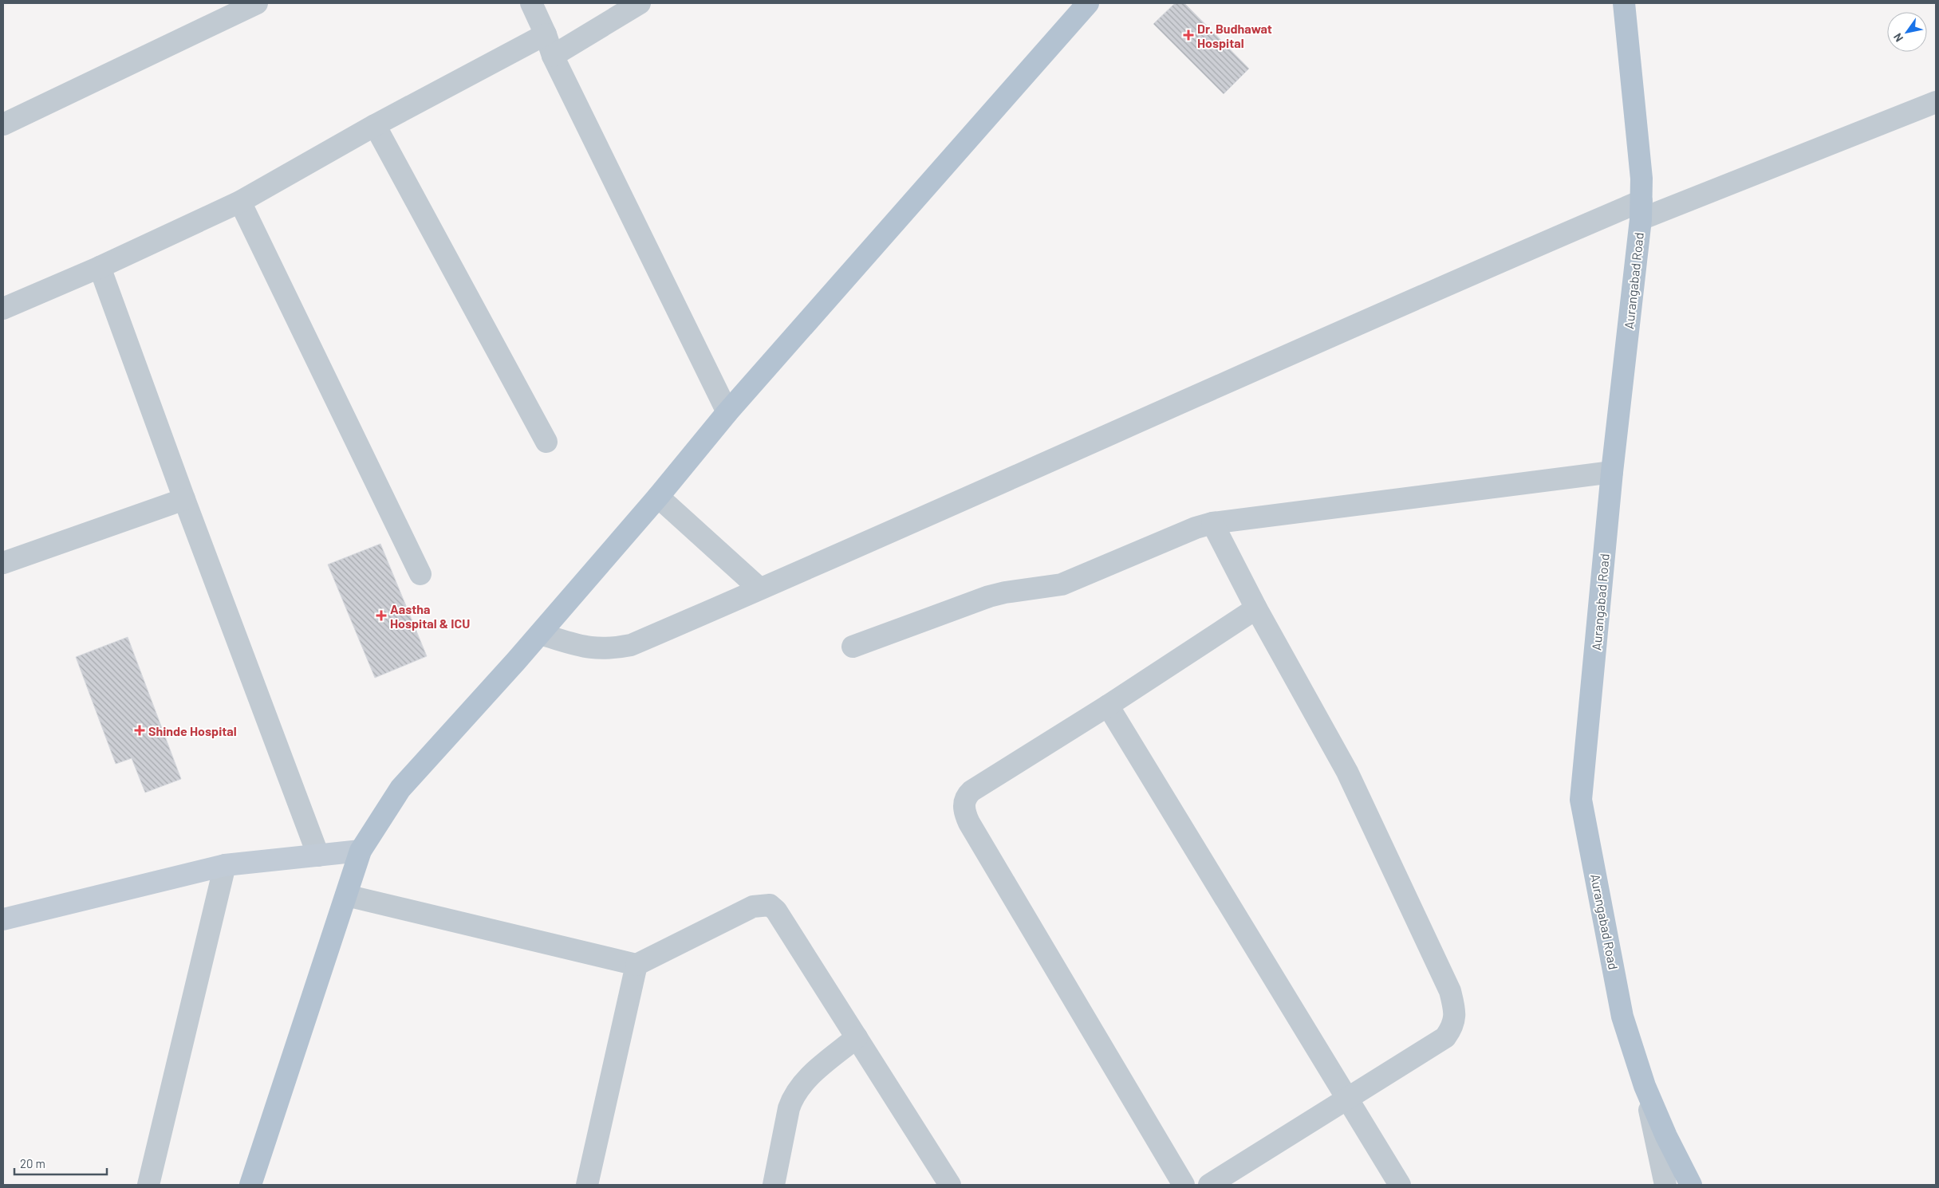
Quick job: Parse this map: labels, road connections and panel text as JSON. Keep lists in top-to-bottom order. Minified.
{"streets":{"main road":["Aurangabad Road"]},"places":{"health":["Dr. Budhawat Hospital","Aastha Hospital & ICU","Shinde Hospital"]},"scale_bar":"20 m","north":"bottom left"}
